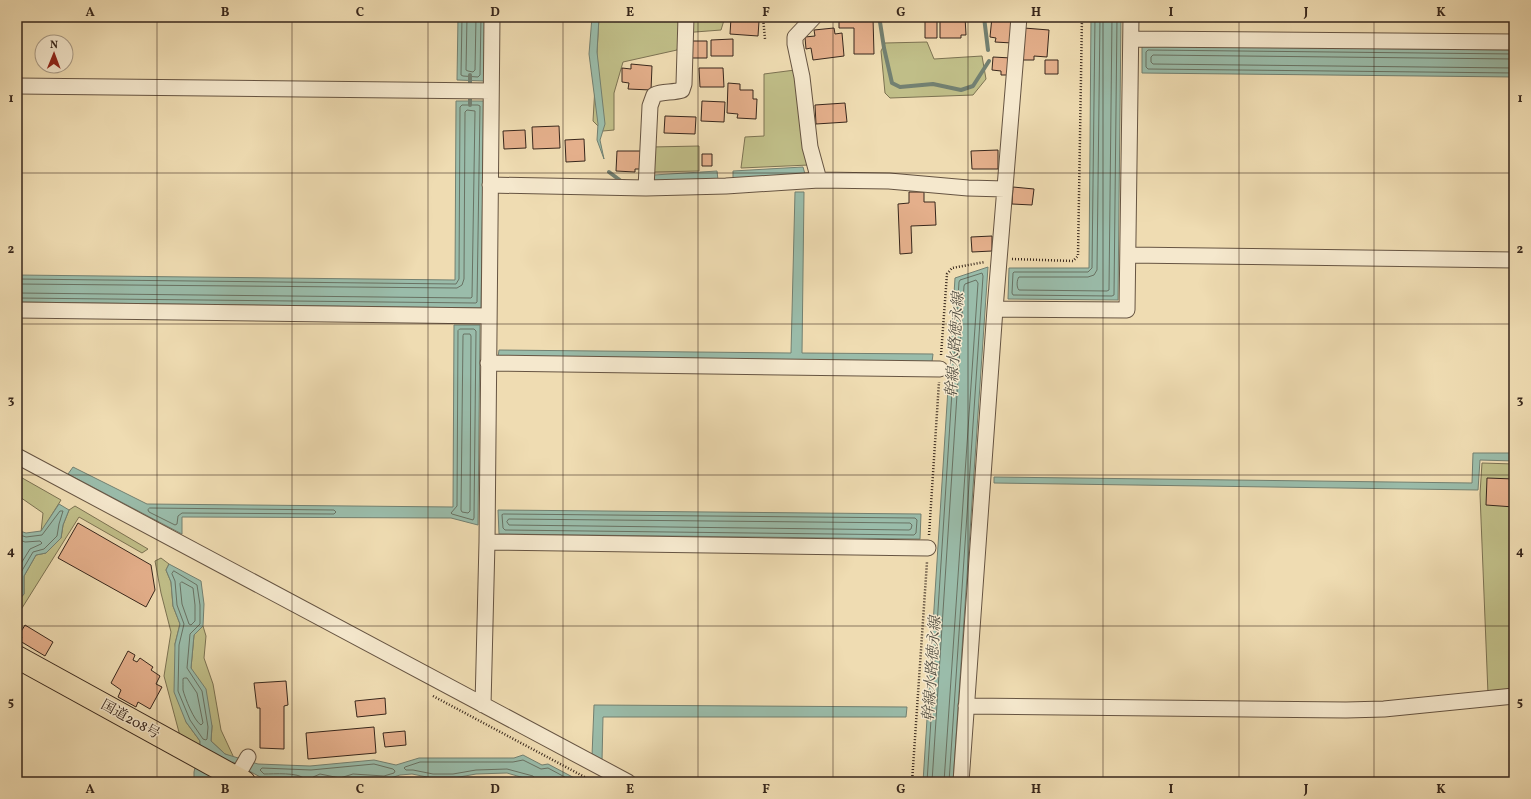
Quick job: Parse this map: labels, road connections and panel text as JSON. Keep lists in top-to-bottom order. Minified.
{"streets":{"highway":["国道208号"]},"water":["幹線水路徳永線"],"north":"top","grid":{"columns":["A","B","C","D","E","F","G","H","I","J","K"],"rows":["1","2","3","4","5"]}}
